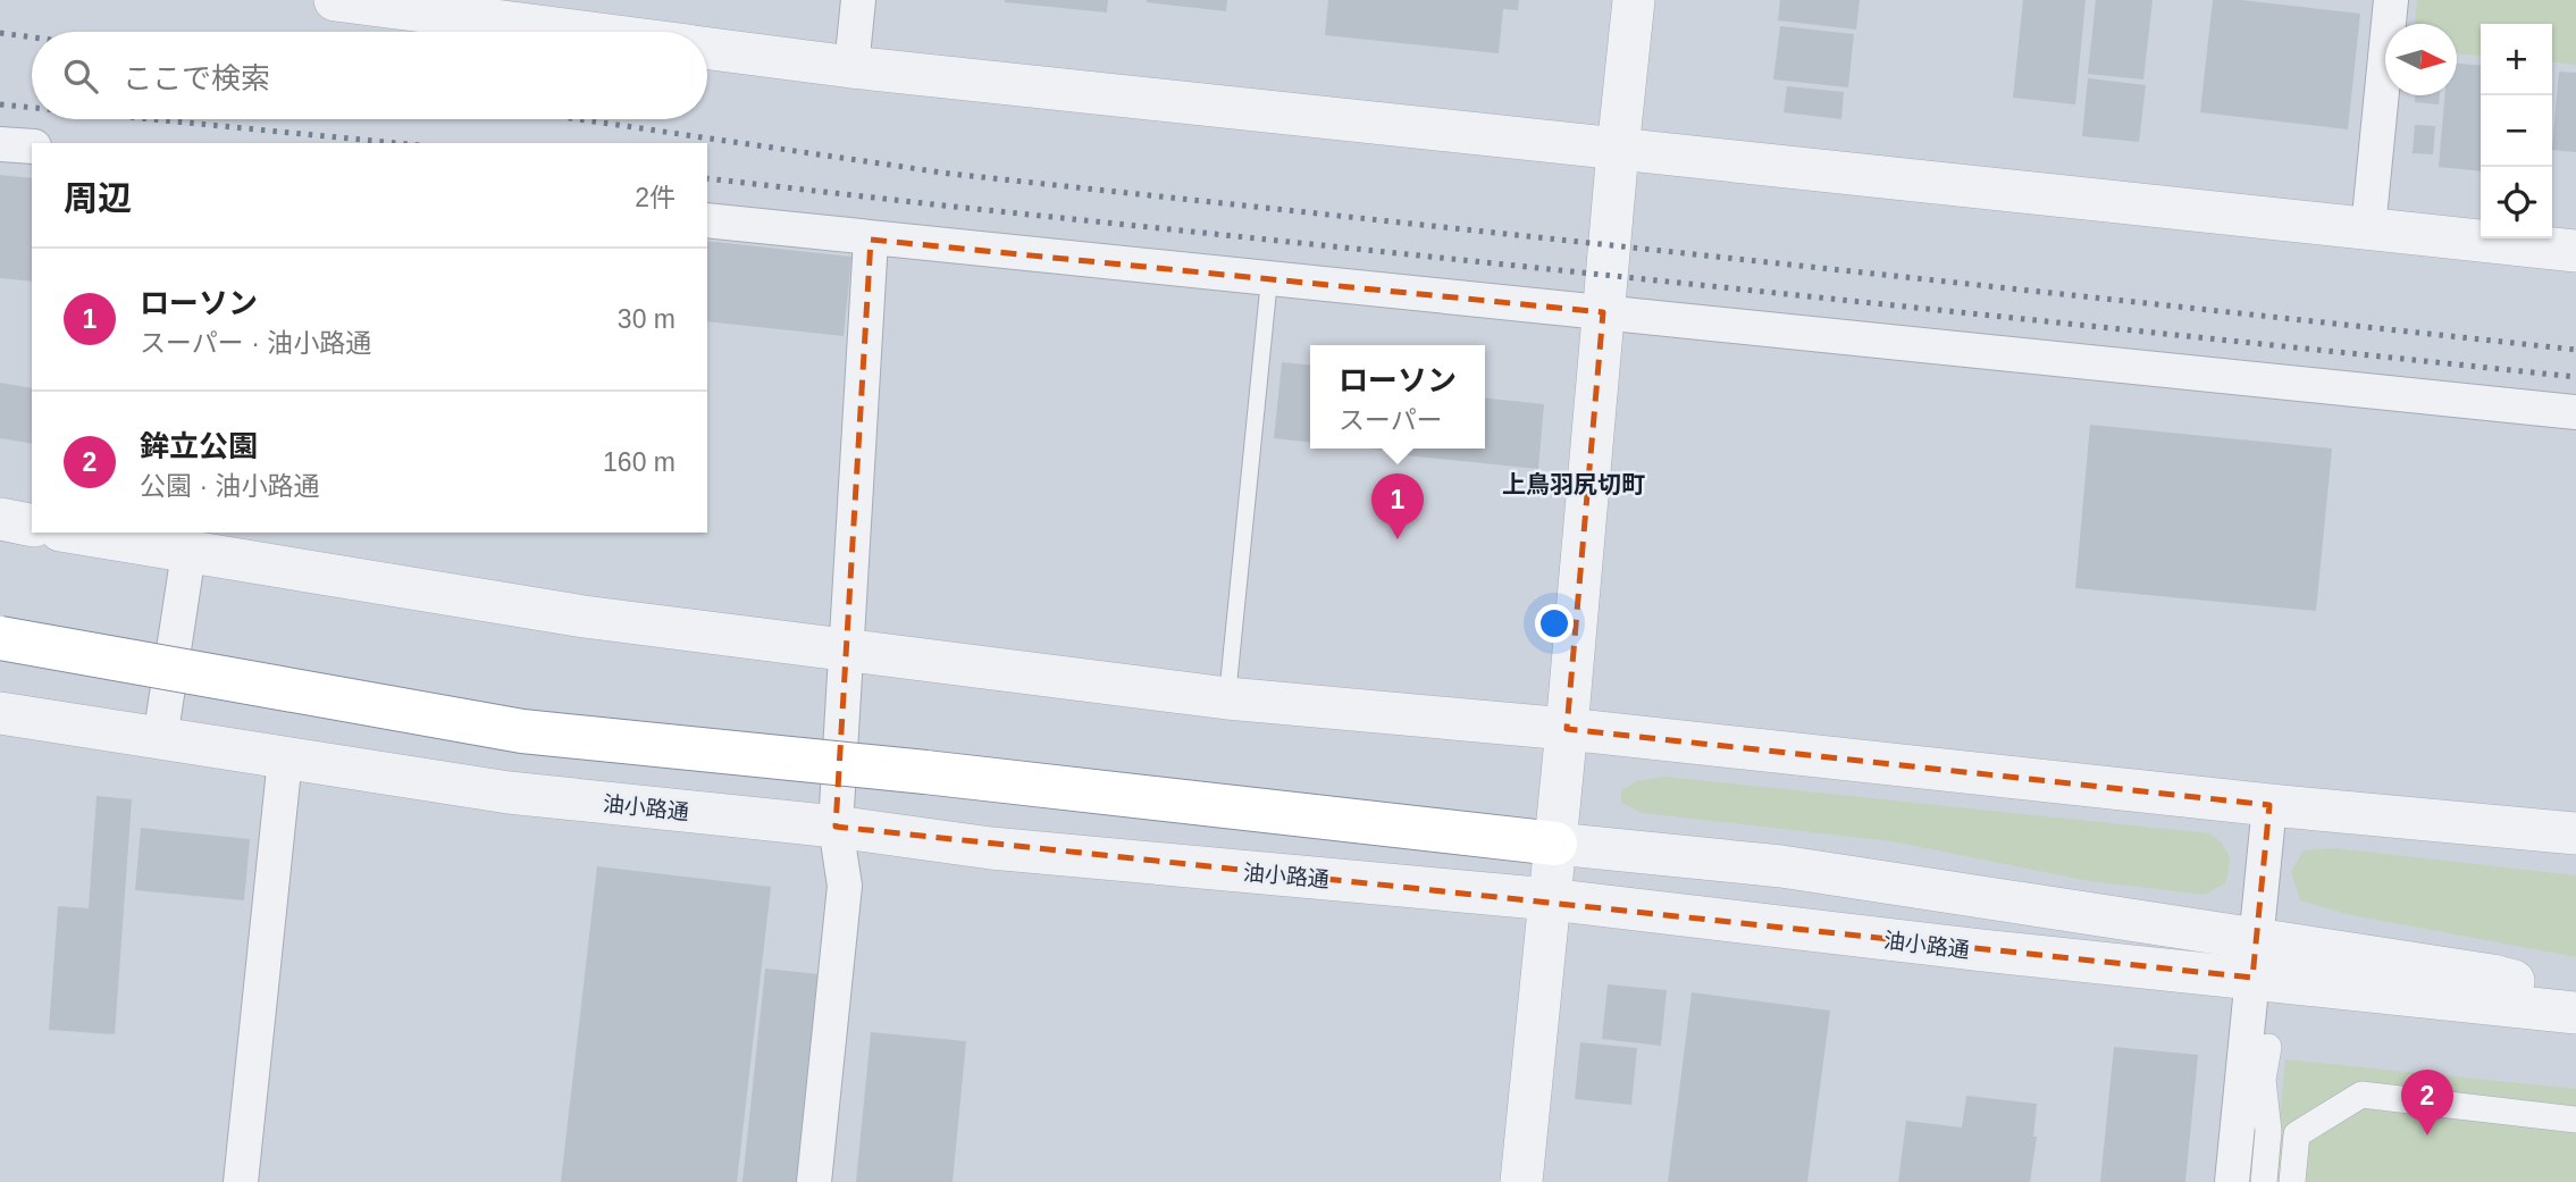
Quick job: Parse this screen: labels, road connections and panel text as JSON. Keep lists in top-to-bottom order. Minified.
{"streets":{"street":["油小路通"]},"districts":["上鳥羽尻切町"],"north":"right","page":{"map_buttons":["+","−"],"search":"ここで検索","heading":["周辺","2件"],"list":[{"mark":"1","name":"ローソン","note":"スーパー · 油小路通","value":"30 m"},{"mark":"2","name":"鉾立公園","note":"公園 · 油小路通","value":"160 m"}],"popup":["ローソン","スーパー"],"pins":["1","2"]}}
